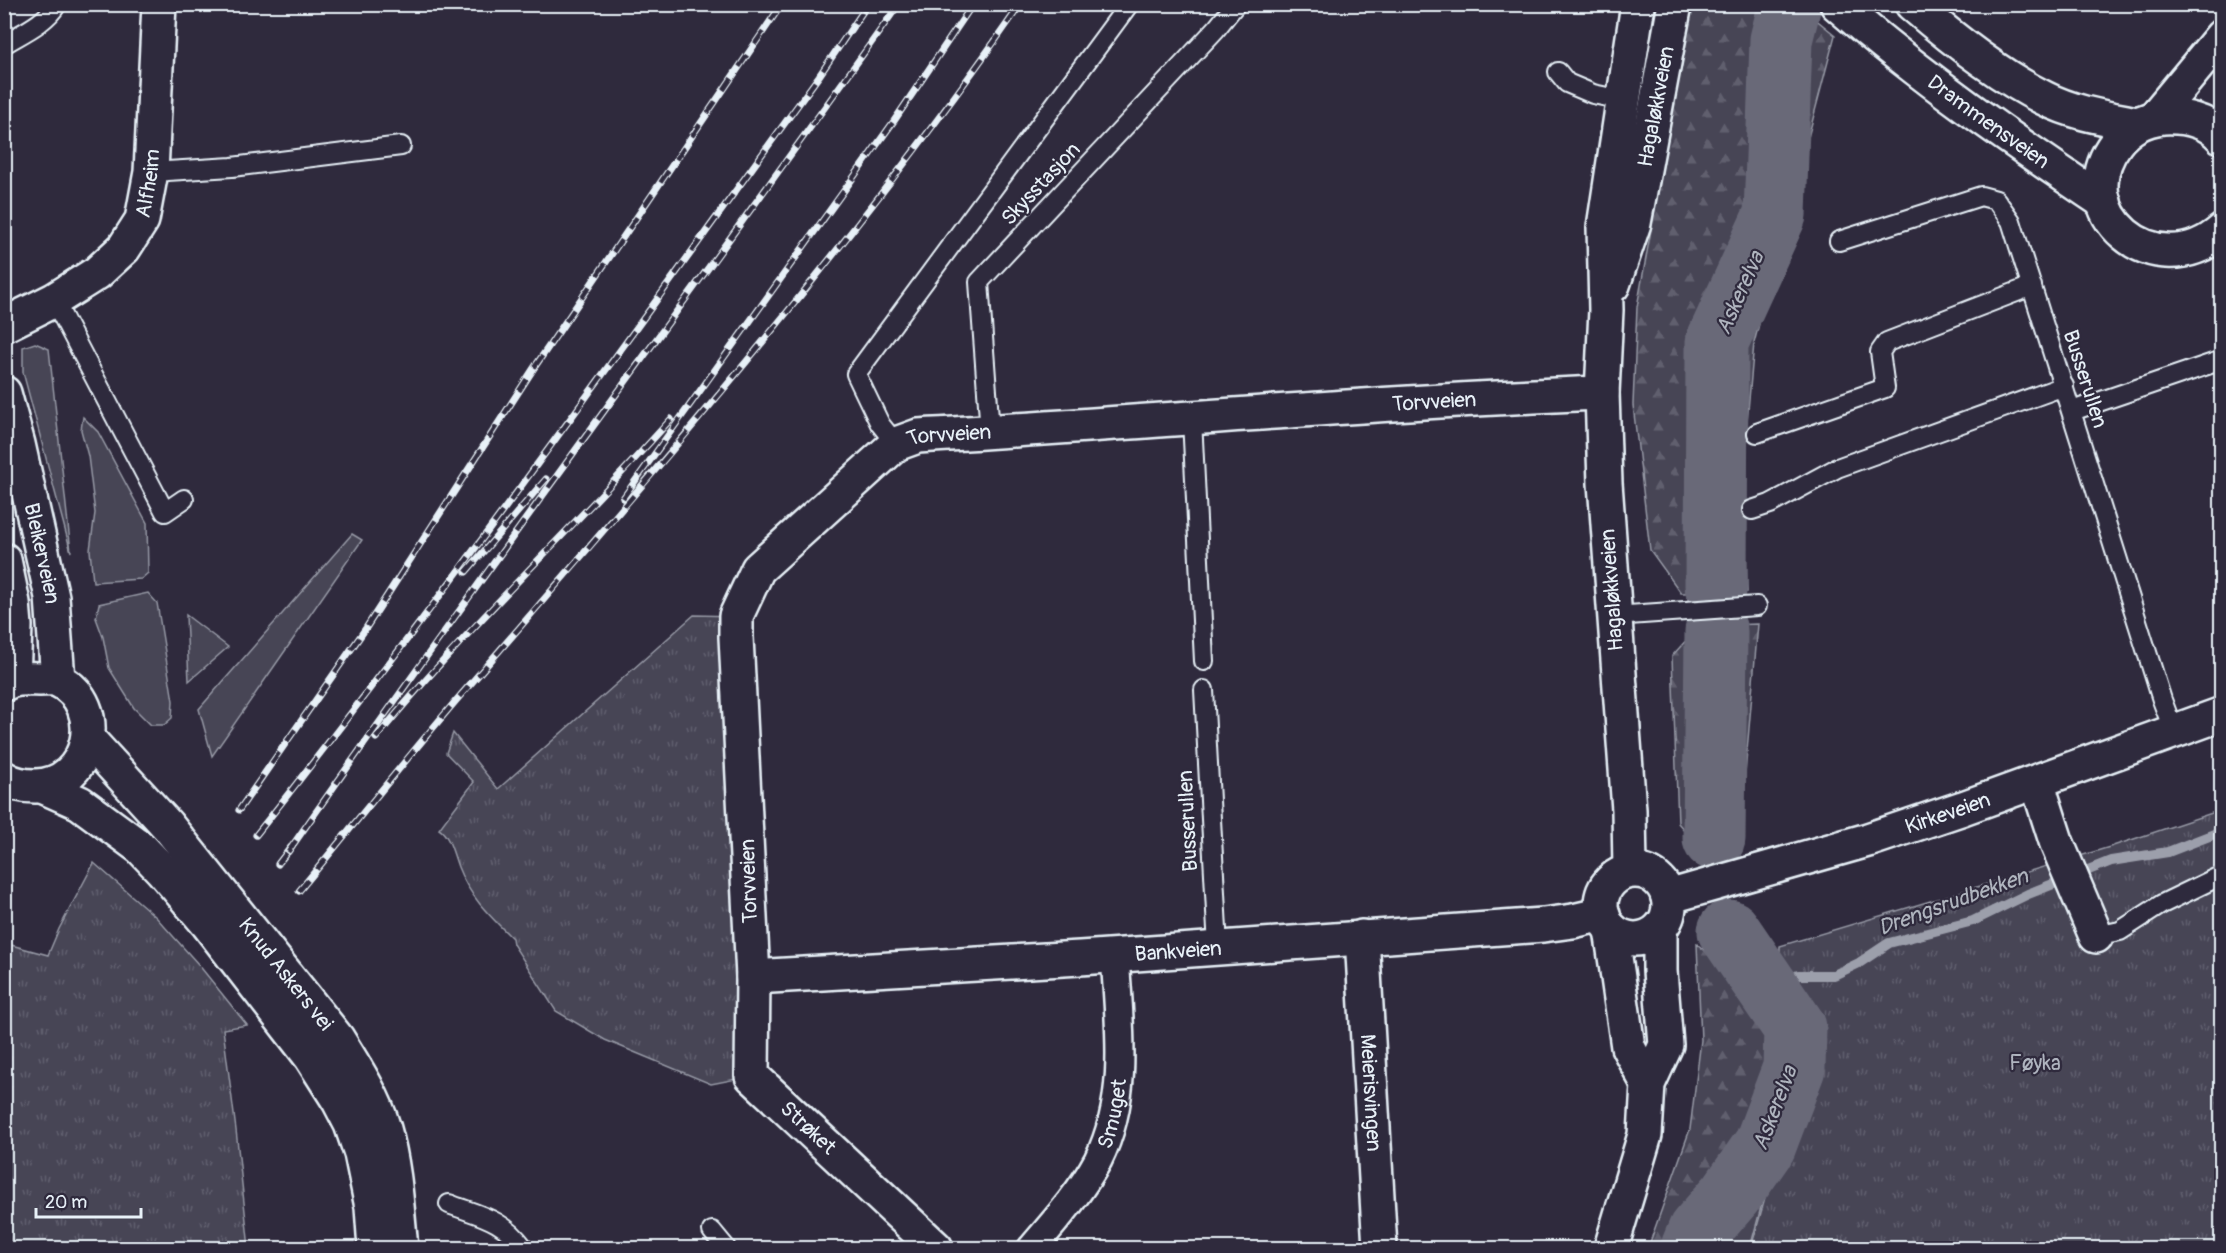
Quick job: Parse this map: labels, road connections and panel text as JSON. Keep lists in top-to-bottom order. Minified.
{"streets":{"street":["Hagaløkkveien","Drammensveien","Alfheim","Torvveien","Bleikerveien","Kirkeveien","Bankveien","Knud Askers vei","Meierisvingen","Smuget","Strøket"],"lane":["Skysstasjon","Busserullen"]},"crossings":[["Hagaløkkveien","Torvveien"],["Hagaløkkveien","Kirkeveien"],["Hagaløkkveien","Bankveien"],["Skysstasjon","Torvveien"],["Busserullen","Kirkeveien"],["Busserullen","Bankveien"],["Torvveien","Bankveien"],["Torvveien","Strøket"],["Kirkeveien","Bankveien"],["Bankveien","Meierisvingen"],["Bankveien","Smuget"],["Bankveien","Strøket"]],"water":["Askerelva","Drengsrudbekken"],"parks":["Føyka"],"scale_bar":"20 m"}
